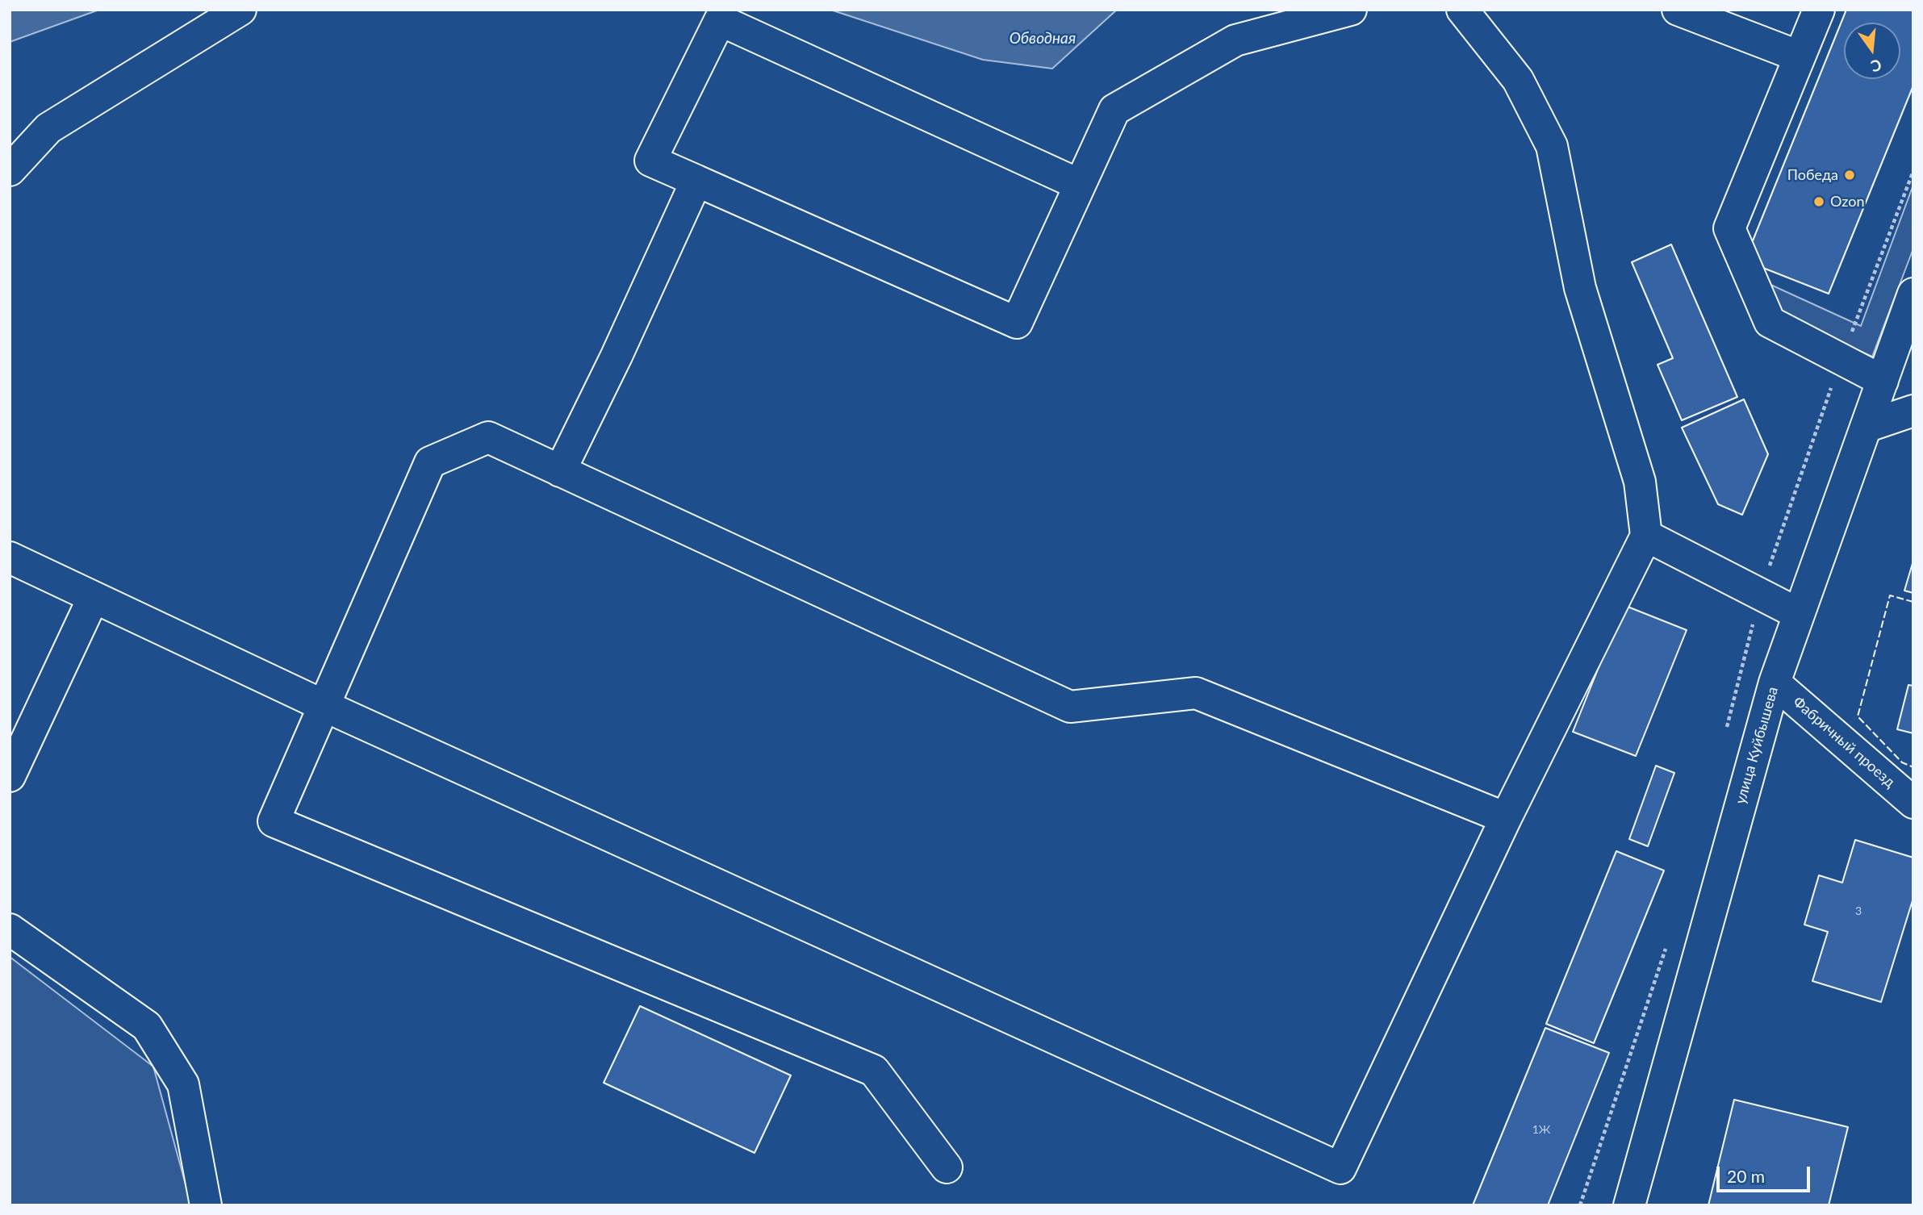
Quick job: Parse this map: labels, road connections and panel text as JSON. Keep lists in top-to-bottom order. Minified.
{"streets":{"street":["Фабричный проезд","улица Куйбышева"]},"crossings":[["Фабричный проезд","улица Куйбышева"]],"water":["Обводная"],"places":["Победа","Ozon"],"house_numbers":["3","1Ж"],"scale_bar":"20 m","north":"bottom"}
